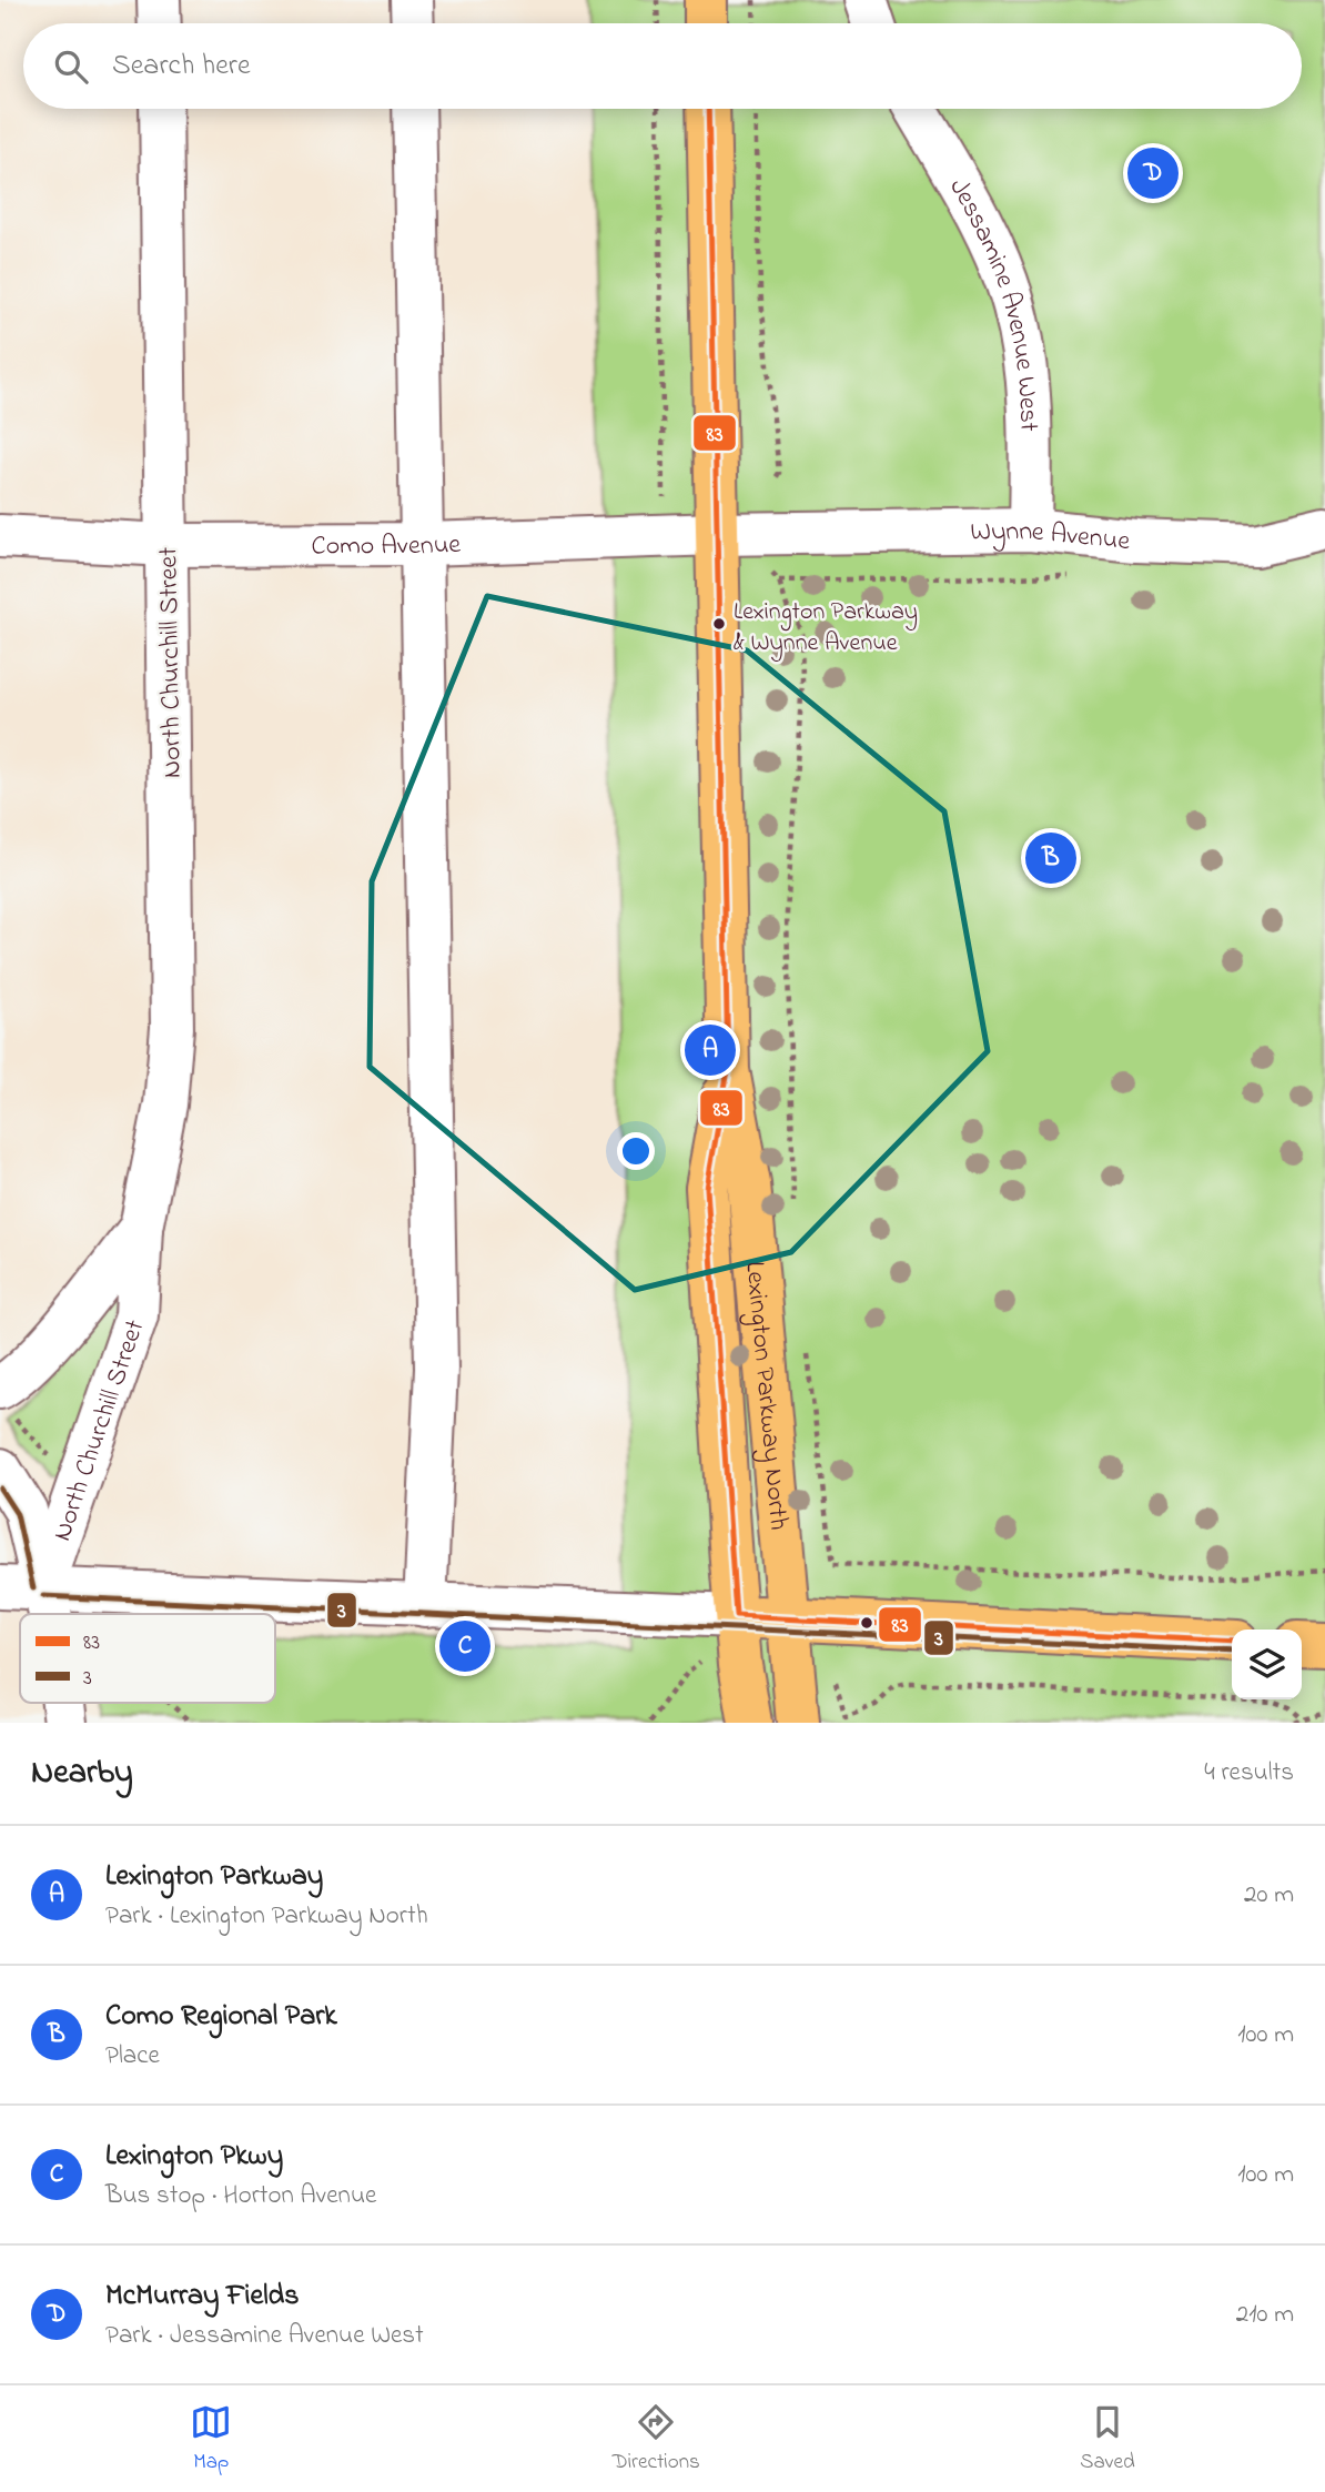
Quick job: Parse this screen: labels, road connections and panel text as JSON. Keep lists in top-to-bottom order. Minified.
{"streets":{"main road":["Lexington Parkway North"],"street":["Jessamine Avenue West","Wynne Avenue","Como Avenue","North Churchill Street"]},"crossings":[["Jessamine Avenue West","Wynne Avenue"],["Wynne Avenue","Como Avenue"],["Como Avenue","North Churchill Street"],["Como Avenue","Lexington Parkway North"]],"places":["Lexington Parkway & Wynne Avenue"],"lines":["transit line 83","transit line 3"],"legend":["83","3"],"page":{"search":"Search here","pins":["D","B","A","C"],"heading":["Nearby","4 results"],"list":[{"mark":"A","name":"Lexington Parkway","note":"Park · Lexington Parkway North","value":"20 m"},{"mark":"B","name":"Como Regional Park","note":"Place","value":"100 m"},{"mark":"C","name":"Lexington Pkwy","note":"Bus stop · Horton Avenue","value":"100 m"},{"mark":"D","name":"McMurray Fields","note":"Park · Jessamine Avenue West","value":"210 m"}],"nav":["Map","Directions","Saved"]}}
